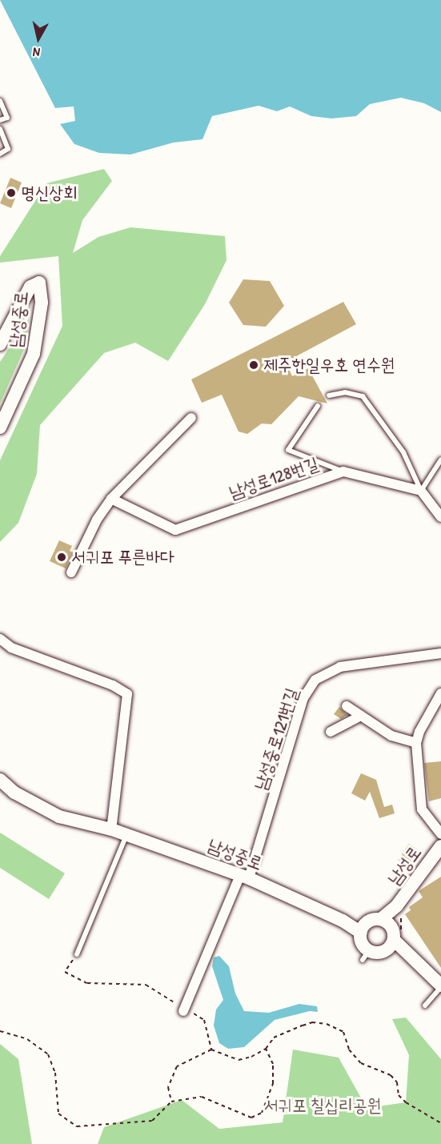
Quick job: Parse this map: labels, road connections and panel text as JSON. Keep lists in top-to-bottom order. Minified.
{"streets":{"street":["남성중로","남성로128번길","남성중로121번길","남성로"]},"crossings":[["남성중로","남성중로121번길"]],"parks":["서귀포 칠십리공원"],"places":["명신상회","제주한일우호 연수원","서귀포 푸른바다"],"north":"bottom"}
